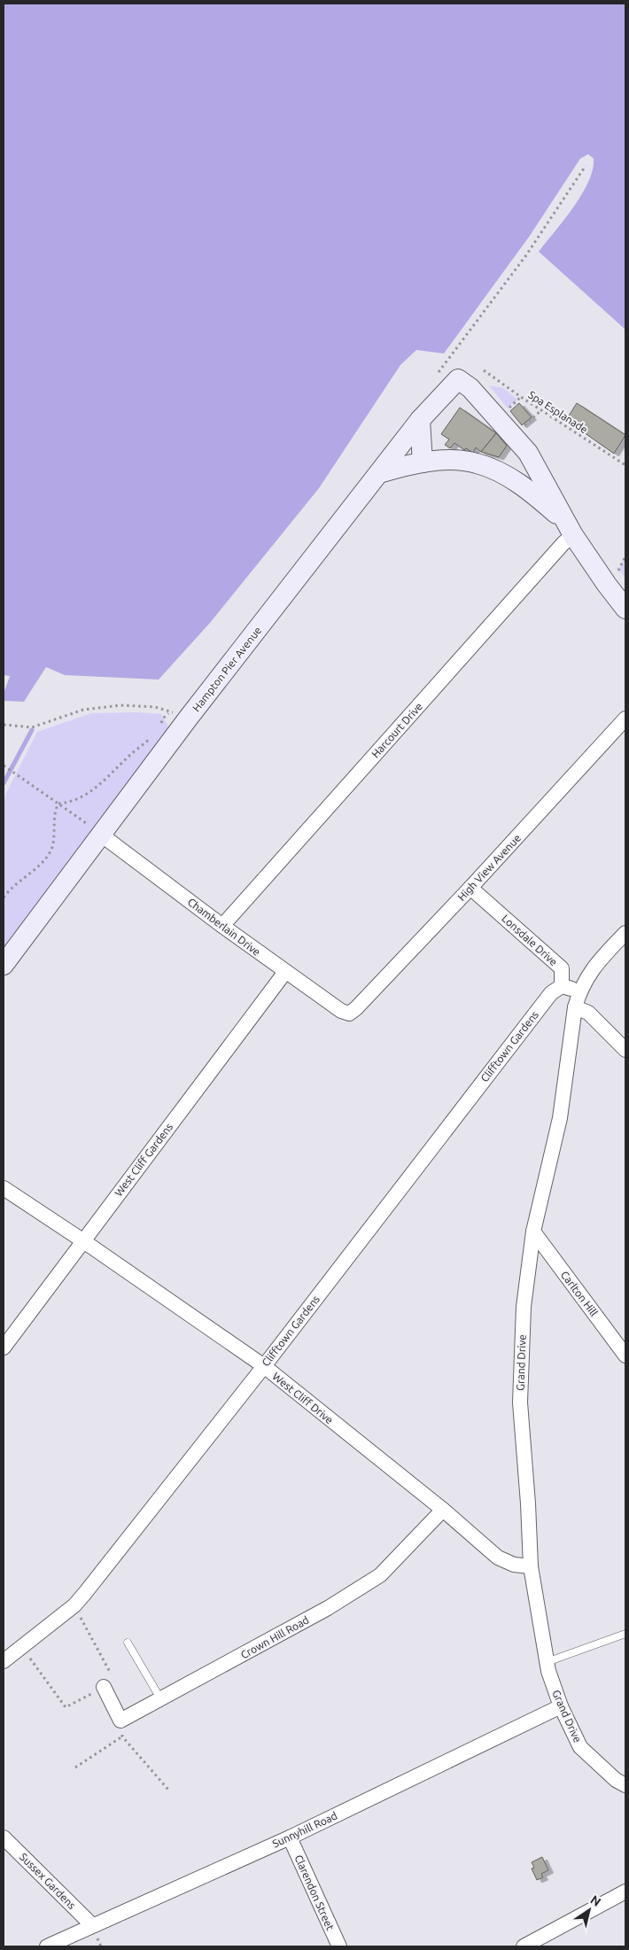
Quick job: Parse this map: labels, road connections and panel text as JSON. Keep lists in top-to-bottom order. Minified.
{"streets":{"street":["Hampton Pier Avenue","Harcourt Drive","High View Avenue","Chamberlain Drive","Lonsdale Drive","Clifftown Gardens","West Cliff Gardens","Carlton Hill","Grand Drive","West Cliff Drive","Crown Hill Road","Sunnyhill Road","Sussex Gardens","Clarendon Street"],"path":["Spa Esplanade"]},"crossings":[["Hampton Pier Avenue","Chamberlain Drive"],["Harcourt Drive","Chamberlain Drive"],["High View Avenue","Chamberlain Drive"],["High View Avenue","Lonsdale Drive"],["Chamberlain Drive","West Cliff Gardens"],["Lonsdale Drive","Clifftown Gardens"],["Clifftown Gardens","West Cliff Drive"],["West Cliff Gardens","West Cliff Drive"],["Carlton Hill","Grand Drive"],["Grand Drive","West Cliff Drive"],["Grand Drive","Sunnyhill Road"],["West Cliff Drive","Crown Hill Road"],["Sunnyhill Road","Sussex Gardens"],["Sunnyhill Road","Clarendon Street"]],"north":"top right"}
